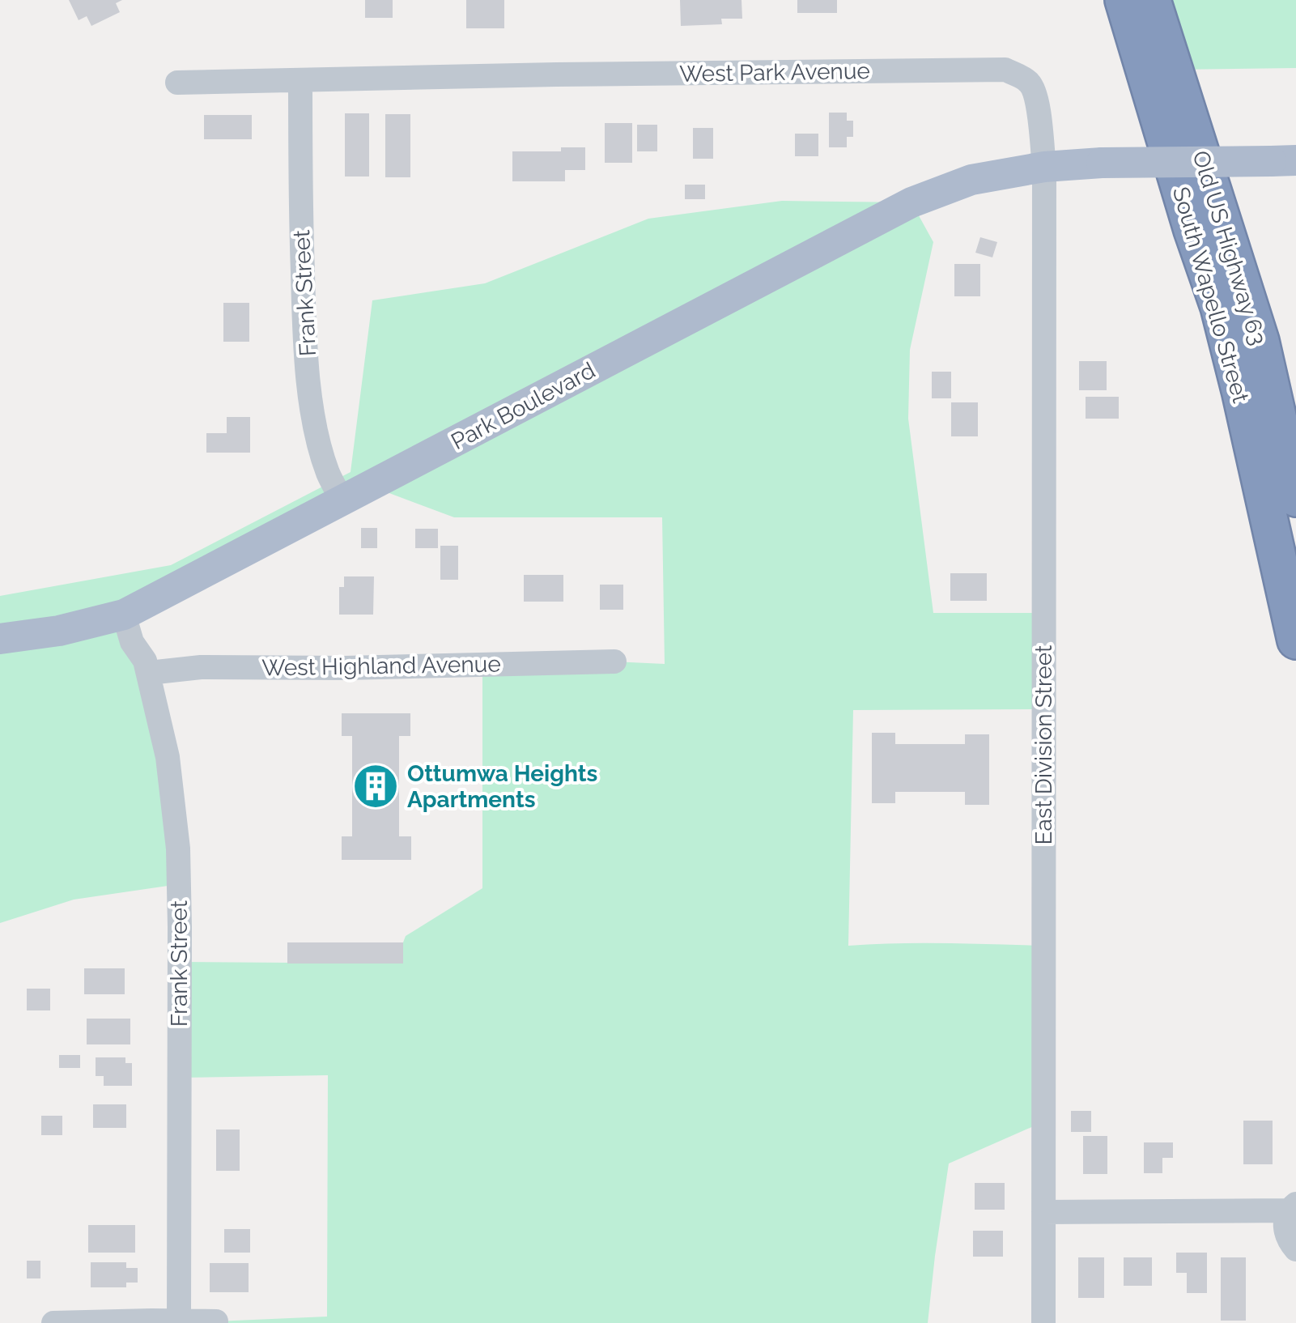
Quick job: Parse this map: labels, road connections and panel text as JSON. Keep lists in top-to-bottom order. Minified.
{"streets":{"highway":["Old US Highway 63","South Wapello Street"],"main road":["Park Boulevard"],"street":["West Park Avenue","Frank Street","West Highland Avenue","East Division Street"]},"crossings":[["West Park Avenue","Frank Street"],["West Park Avenue","Park Boulevard"],["West Park Avenue","East Division Street"],["Frank Street","Park Boulevard"],["Frank Street","West Highland Avenue"],["Park Boulevard","East Division Street"]],"places":{"building":["Ottumwa Heights Apartments"]}}
